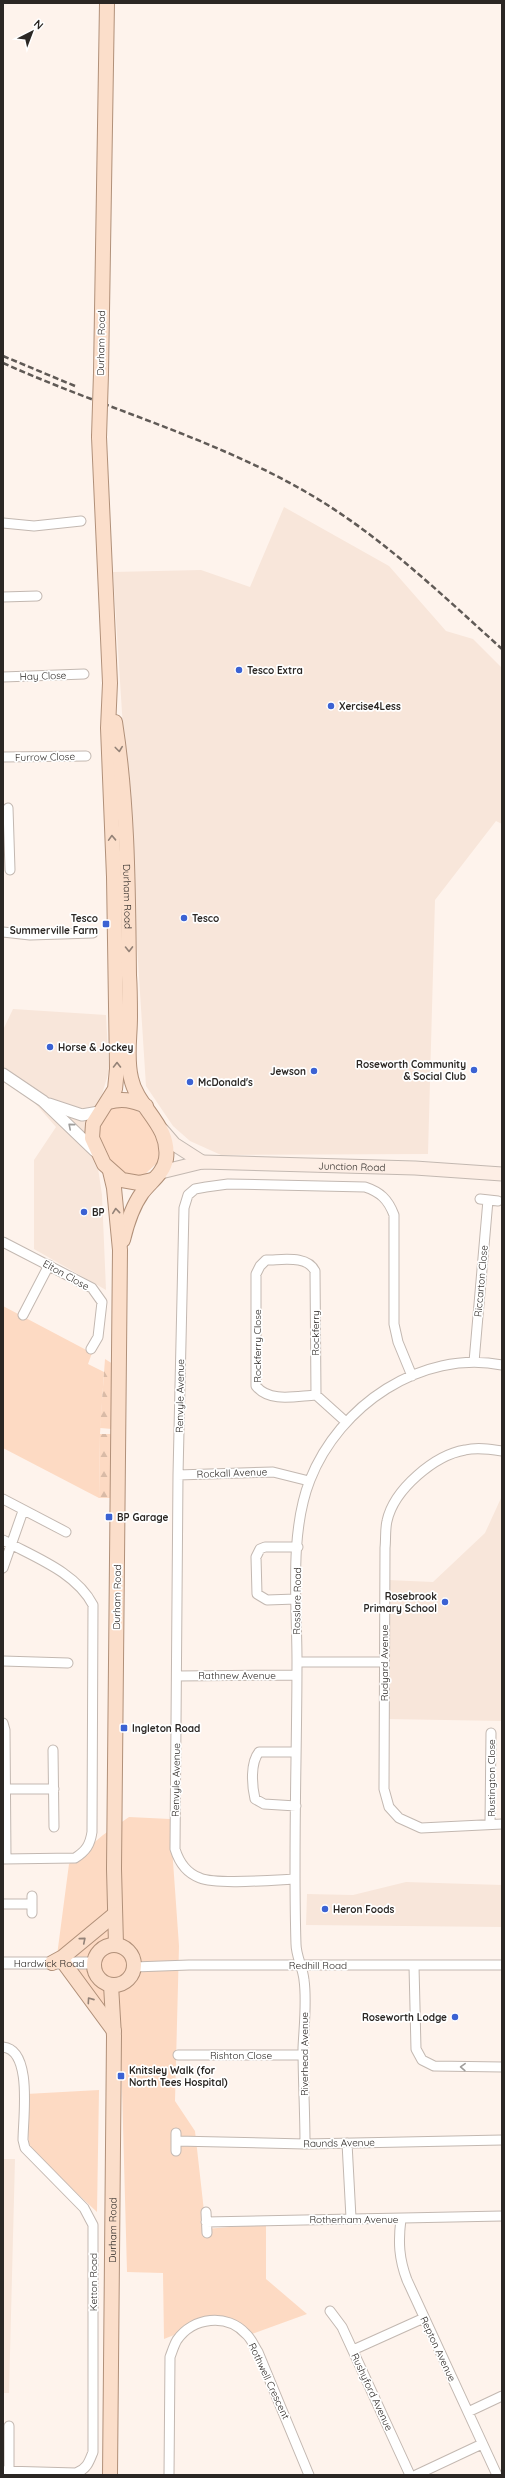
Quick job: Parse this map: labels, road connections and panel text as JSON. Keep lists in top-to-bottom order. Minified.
{"streets":{"main road":["Durham Road","Junction Road"],"street":["Hay Close","Furrow Close","Elton Close","Riccarton Close","Rockferry","Rockferry Close","Renvyle Avenue","Rockall Avenue","Rosslare Road","Rudyard Avenue","Rathnew Avenue","Rustington Close","Hardwick Road","Redhill Road","Riverhead Avenue","Rishton Close","Raunds Avenue","Rotherham Avenue","Ketton Road","Repton Avenue","Rothwell Crescent","Rushyford Avenue"]},"crossings":[["Durham Road","Junction Road"],["Durham Road","Hardwick Road"],["Durham Road","Redhill Road"],["Riccarton Close","Rosslare Road"],["Rockferry","Rockferry Close"],["Renvyle Avenue","Rockall Avenue"],["Renvyle Avenue","Rosslare Road"],["Renvyle Avenue","Rathnew Avenue"],["Rockall Avenue","Rosslare Road"],["Rosslare Road","Rathnew Avenue"],["Rosslare Road","Redhill Road"],["Rosslare Road","Riverhead Avenue"],["Rudyard Avenue","Rustington Close"],["Hardwick Road","Redhill Road"],["Redhill Road","Riverhead Avenue"],["Riverhead Avenue","Rishton Close"],["Riverhead Avenue","Raunds Avenue"],["Rotherham Avenue","Repton Avenue"]],"places":{"other":["Tesco Extra","Xercise4Less","Tesco","Horse & Jockey","Roseworth Community & Social Club","Jewson","McDonald's","BP","Rosebrook Primary School","Heron Foods","Roseworth Lodge"],"transit":["Tesco Summerville Farm","BP Garage","Ingleton Road","Knitsley Walk (for North Tees Hospital)"]},"north":"top right"}
